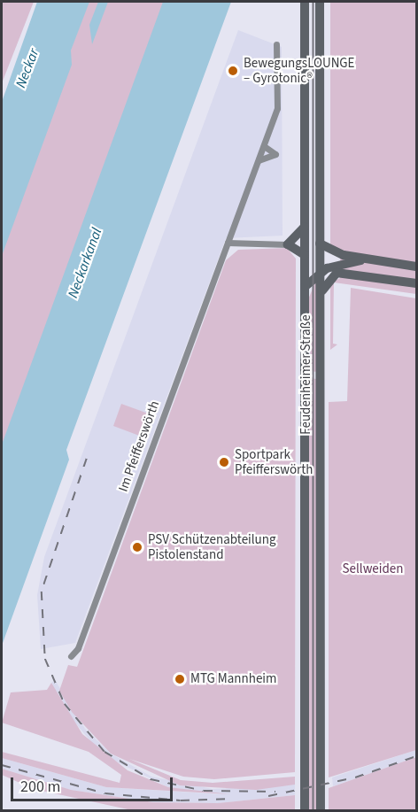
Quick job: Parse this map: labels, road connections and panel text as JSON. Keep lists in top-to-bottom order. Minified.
{"streets":{"main road":["Feudenheimer Straße"],"street":["Im Pfeifferswörth"]},"water":["Neckar","Neckarkanal"],"parks":["Sellweiden"],"places":["BewegungsLOUNGE – Gyrotonic®","Sportpark Pfeifferswörth","PSV Schützenabteilung Pistolenstand","MTG Mannheim"],"scale_bar":"200 m"}
